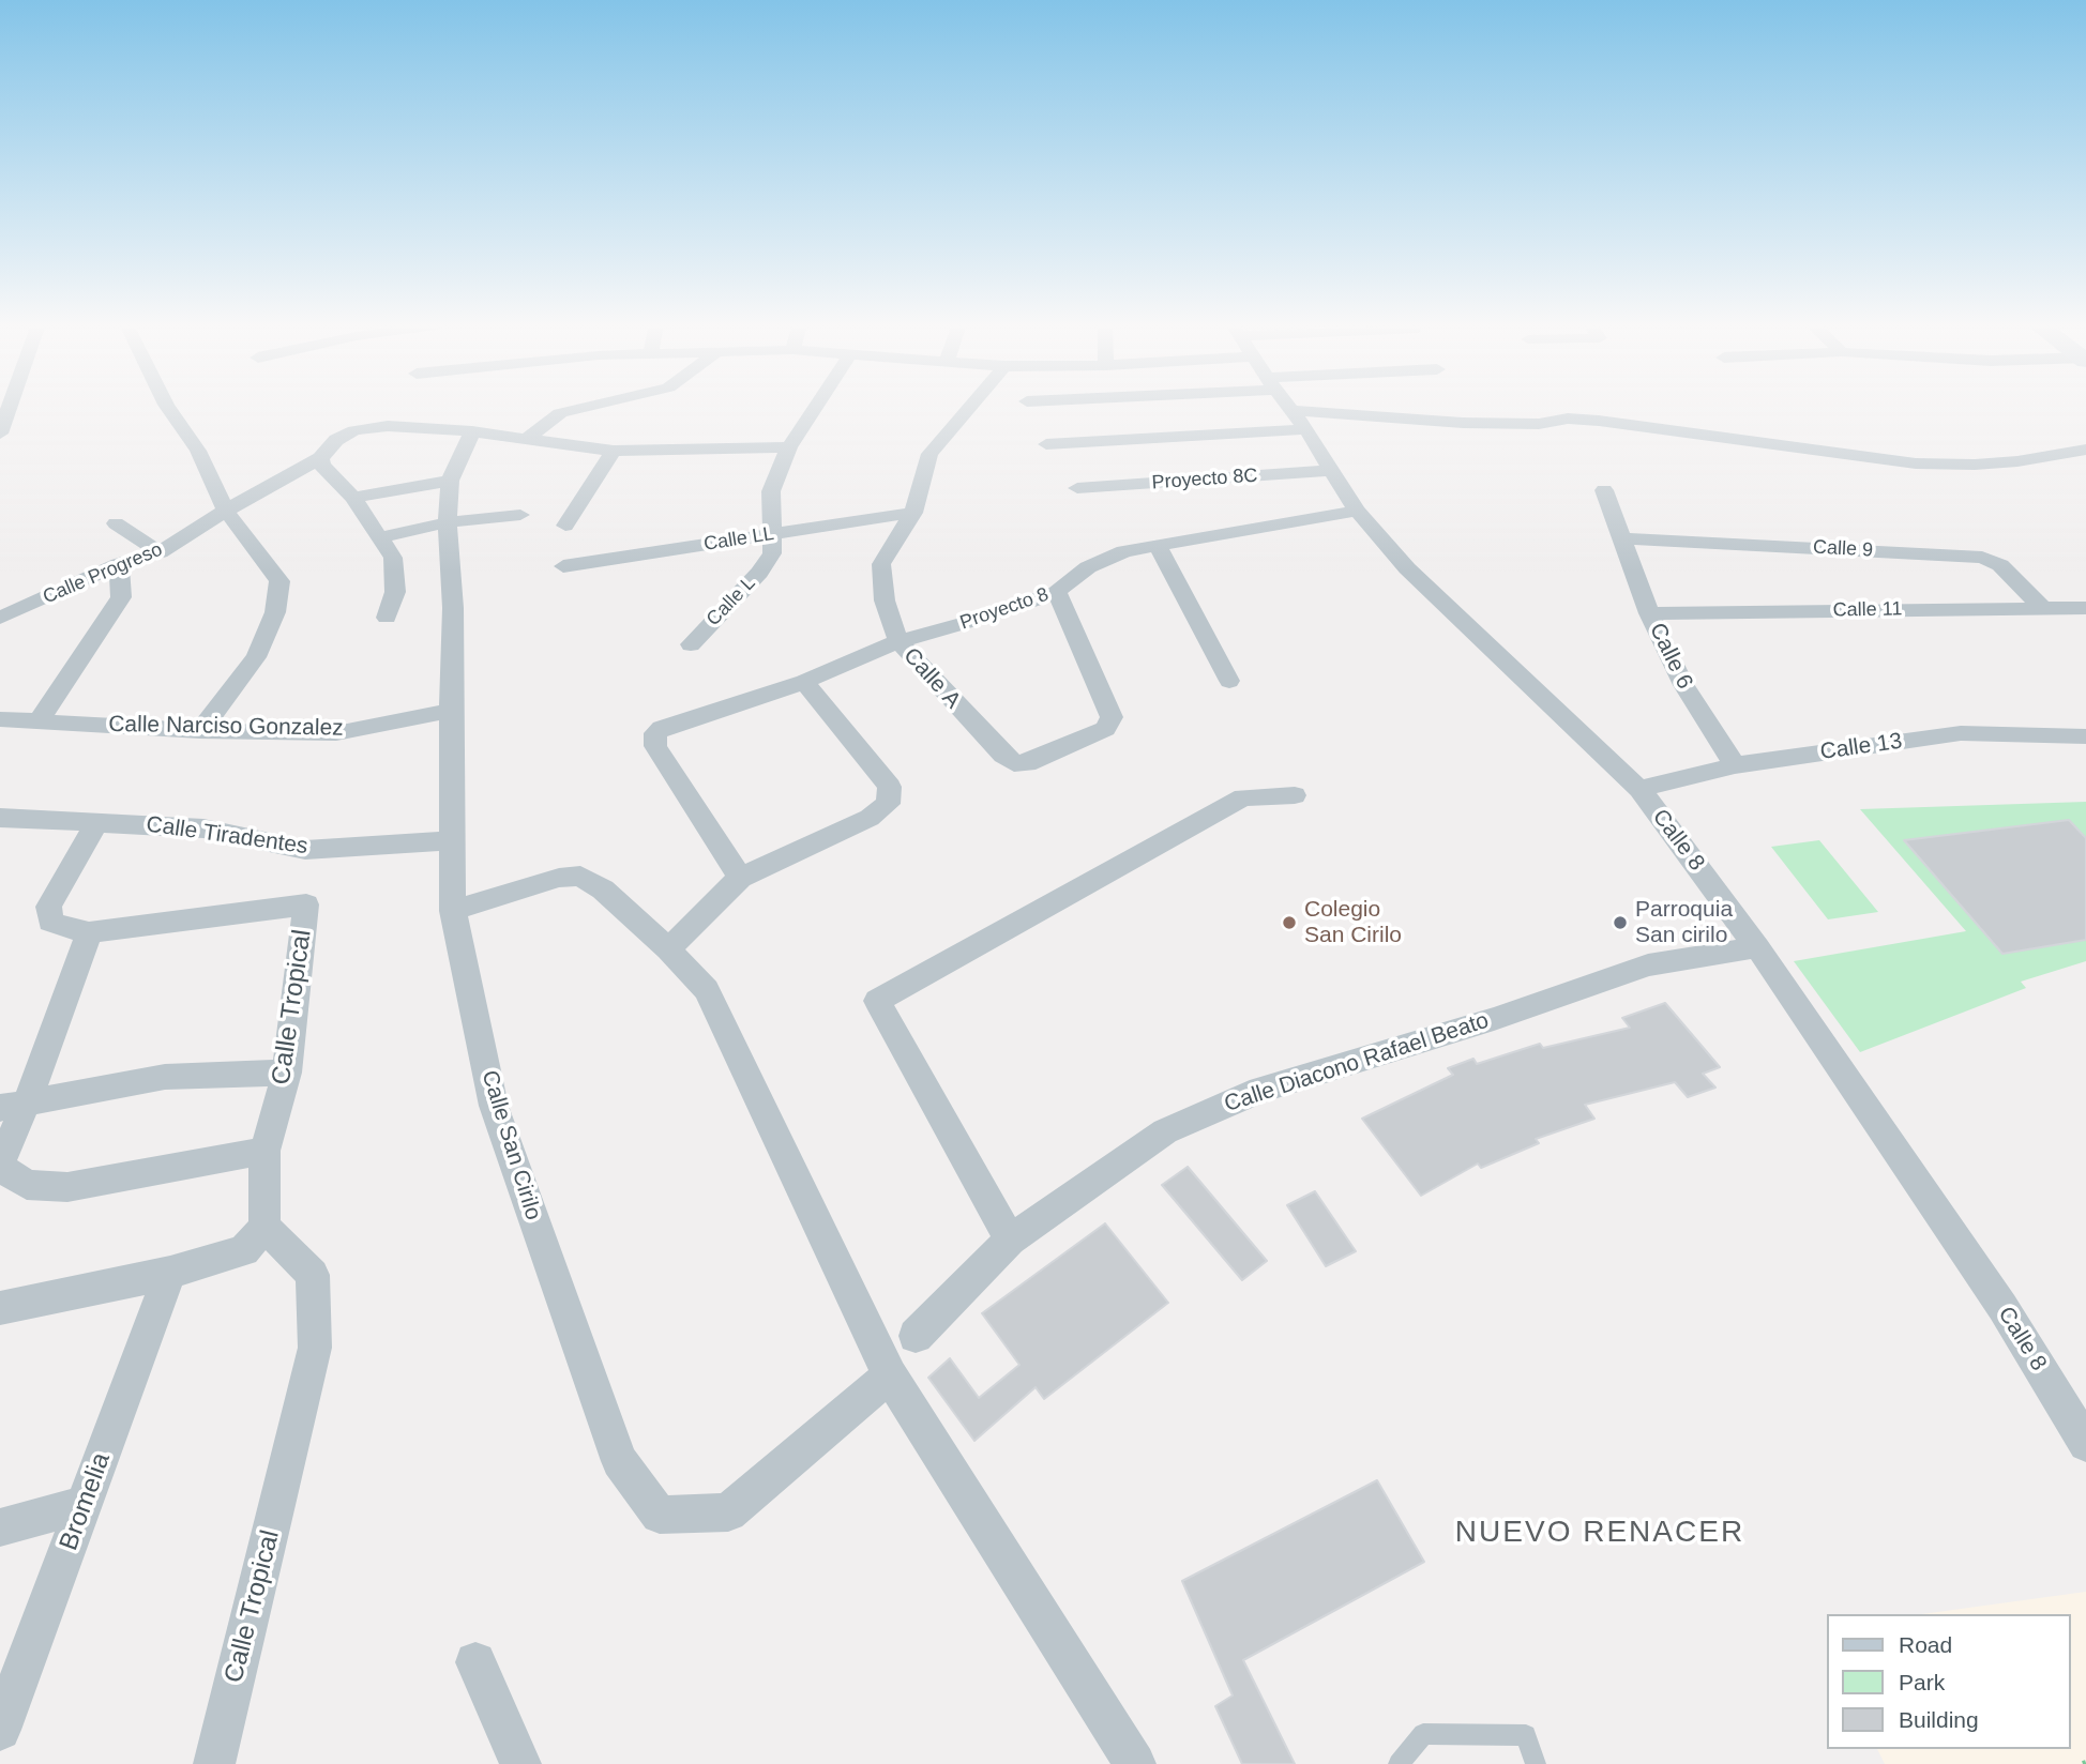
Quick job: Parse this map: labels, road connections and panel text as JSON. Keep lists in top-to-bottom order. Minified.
{"streets":{"street":["Proyecto 8C","Calle LL","Calle 9","Calle Progreso","Calle L","Proyecto 8","Calle 11","Calle 6","Calle A","Calle Narciso Gonzalez","Calle 13","Calle Tiradentes","Calle 8","Calle Tropical","Calle Diacono Rafael Beato","Calle San Cirilo","Bromelia"]},"crossings":[["Proyecto 8C","Calle 8"],["Calle LL","Calle L"],["Calle LL","Calle A"],["Calle 9","Calle 11"],["Calle 9","Calle 6"],["Calle Progreso","Calle L"],["Calle Progreso","Calle San Cirilo"],["Proyecto 8","Calle A"],["Proyecto 8","Calle 8"],["Calle 11","Calle 6"],["Calle 6","Calle 13"],["Calle Narciso Gonzalez","Calle San Cirilo"],["Calle 13","Calle 8"],["Calle Tiradentes","Calle Tropical"],["Calle Tiradentes","Calle San Cirilo"],["Calle 8","Calle Diacono Rafael Beato"]],"districts":["NUEVO RENACER"],"places":["Colegio San Cirilo","Parroquia San cirilo"],"legend":["Road","Park","Building"]}
